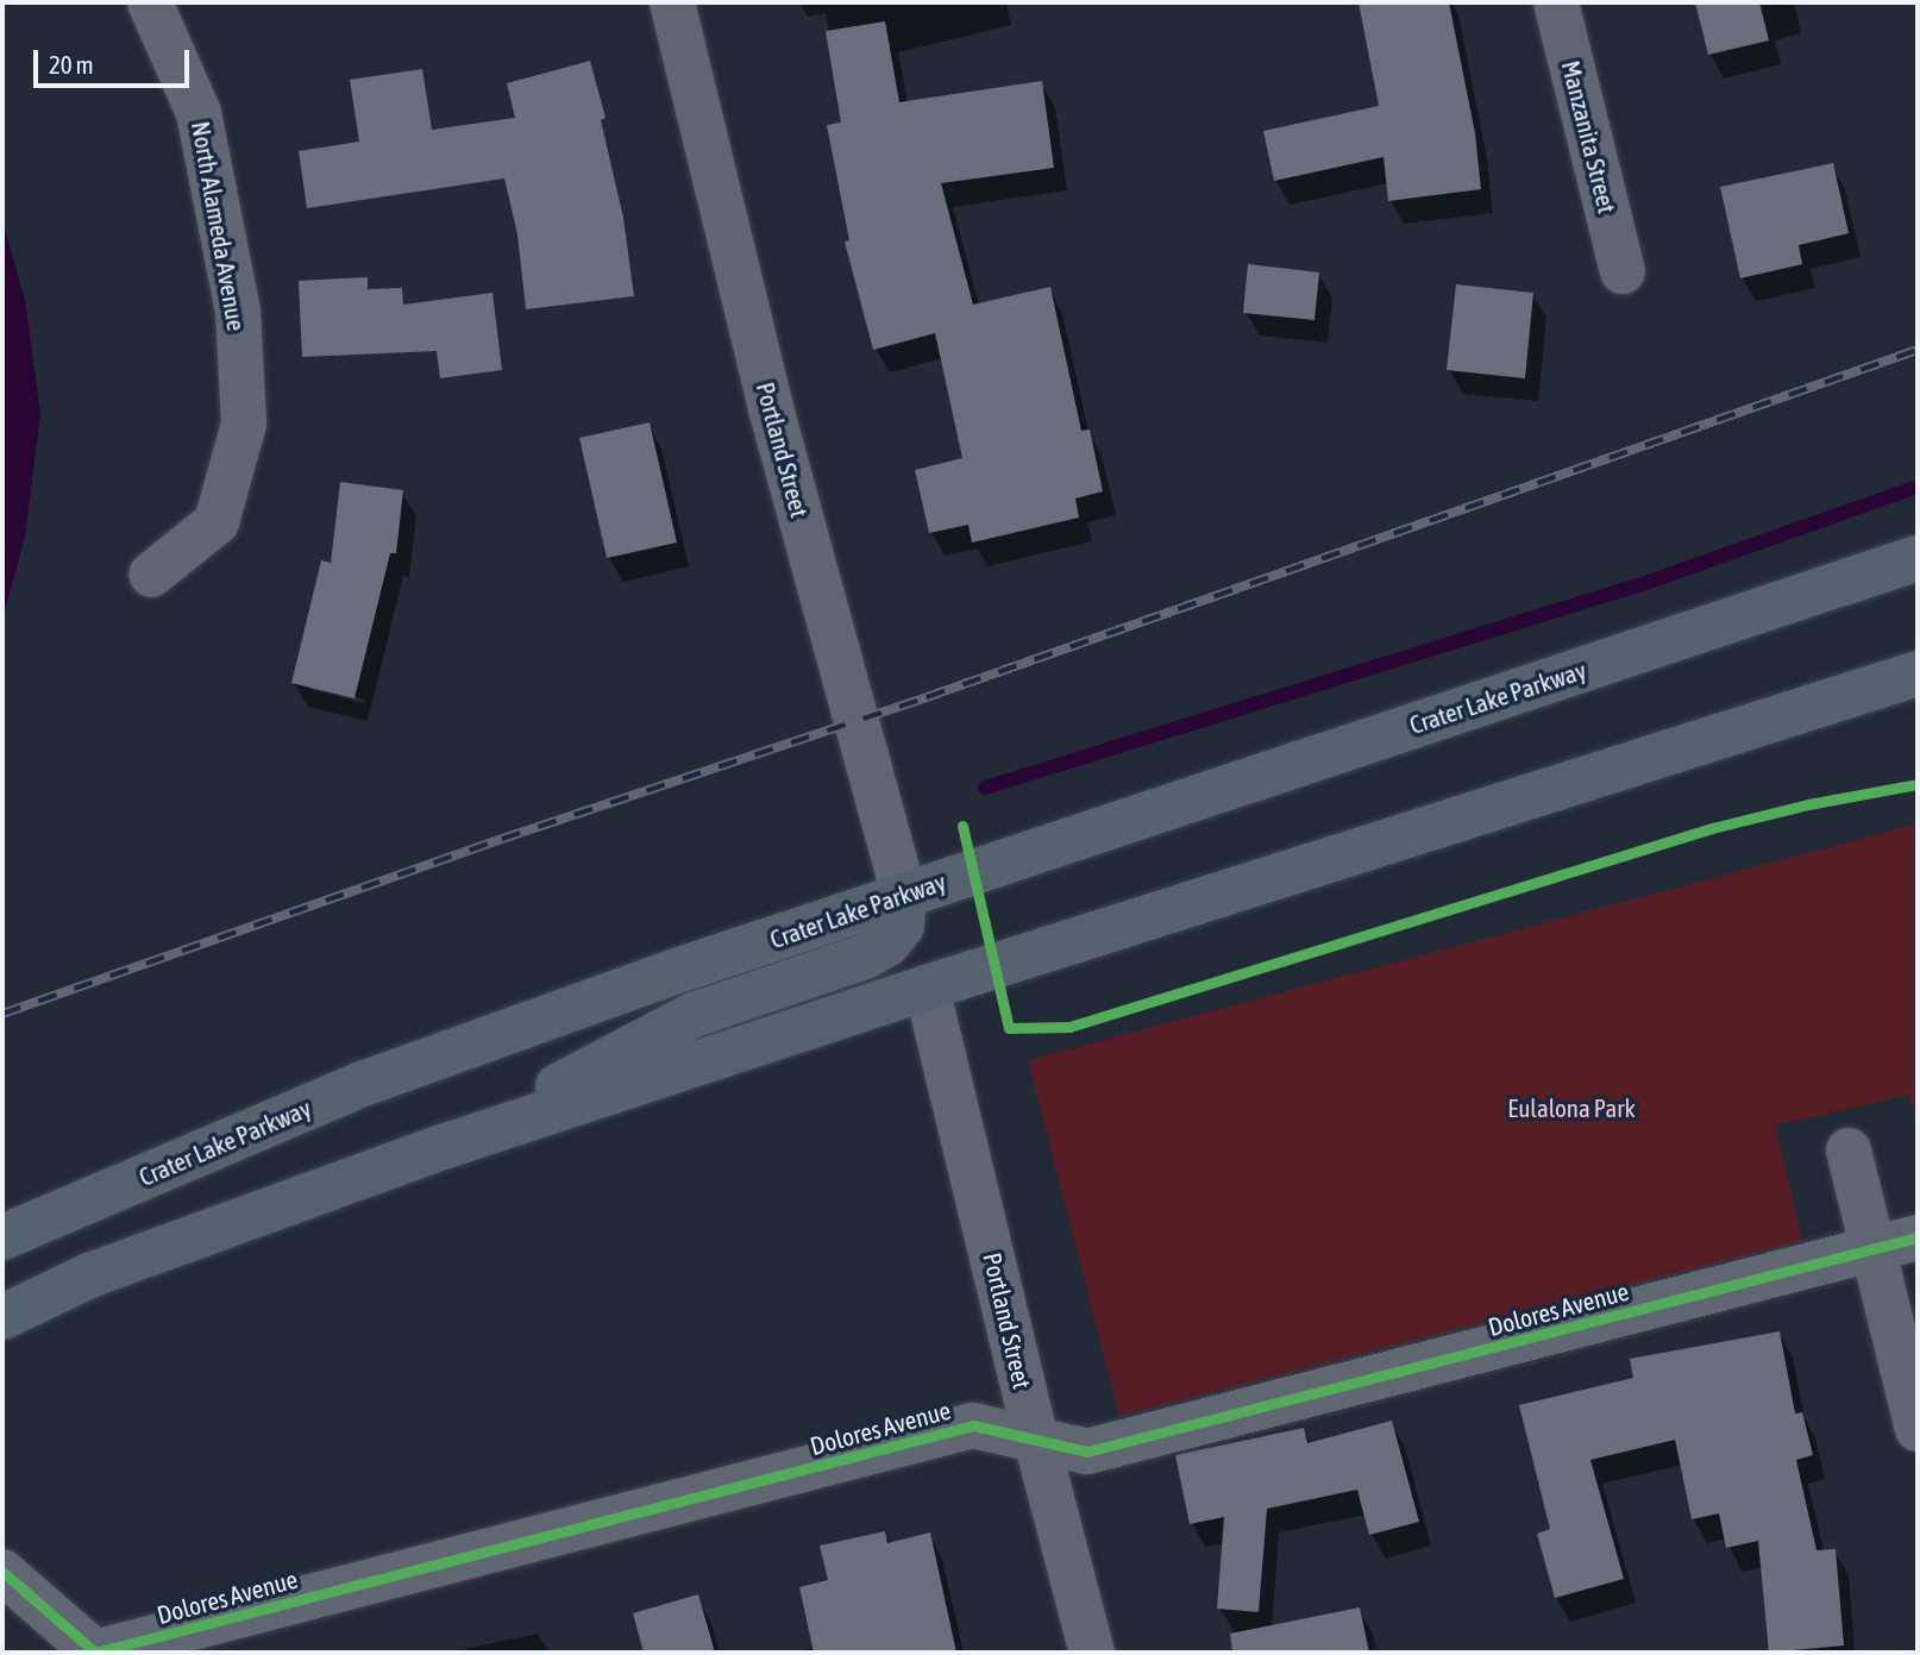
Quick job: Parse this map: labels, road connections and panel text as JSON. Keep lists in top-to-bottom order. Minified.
{"streets":{"main road":["Crater Lake Parkway"],"street":["Manzanita Street","North Alameda Avenue","Portland Street","Dolores Avenue"]},"crossings":[["Portland Street","Crater Lake Parkway"],["Portland Street","Dolores Avenue"]],"parks":["Eulalona Park"],"scale_bar":"20 m"}
